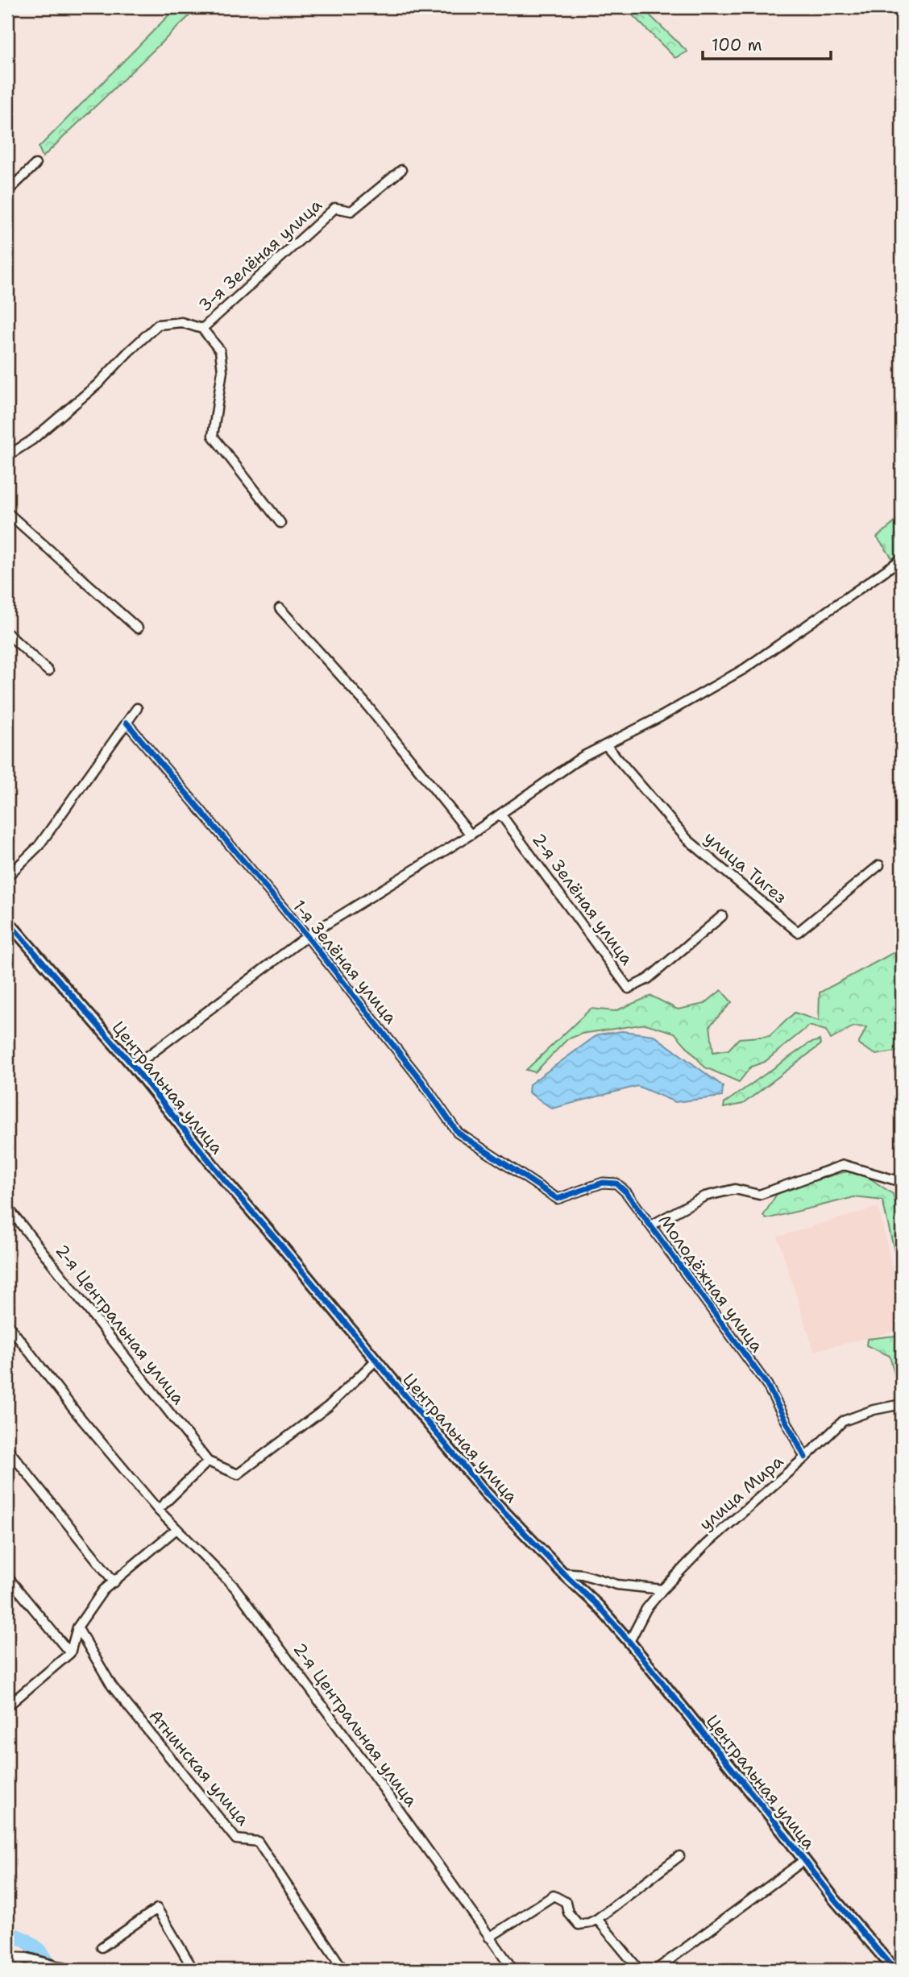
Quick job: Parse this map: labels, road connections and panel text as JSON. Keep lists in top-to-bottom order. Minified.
{"streets":{"street":["3-я Зелёная улица","улица Тигез","2-я Зелёная улица","1-я Зелёная улица","Центральная улица","Молодёжная улица","2-я Центральная улица","улица Мира","Атнинская улица"]},"crossings":[["1-я Зелёная улица","Молодёжная улица"],["Центральная улица","2-я Центральная улица"],["Центральная улица","улица Мира"],["Молодёжная улица","улица Мира"]],"scale_bar":"100 m"}
